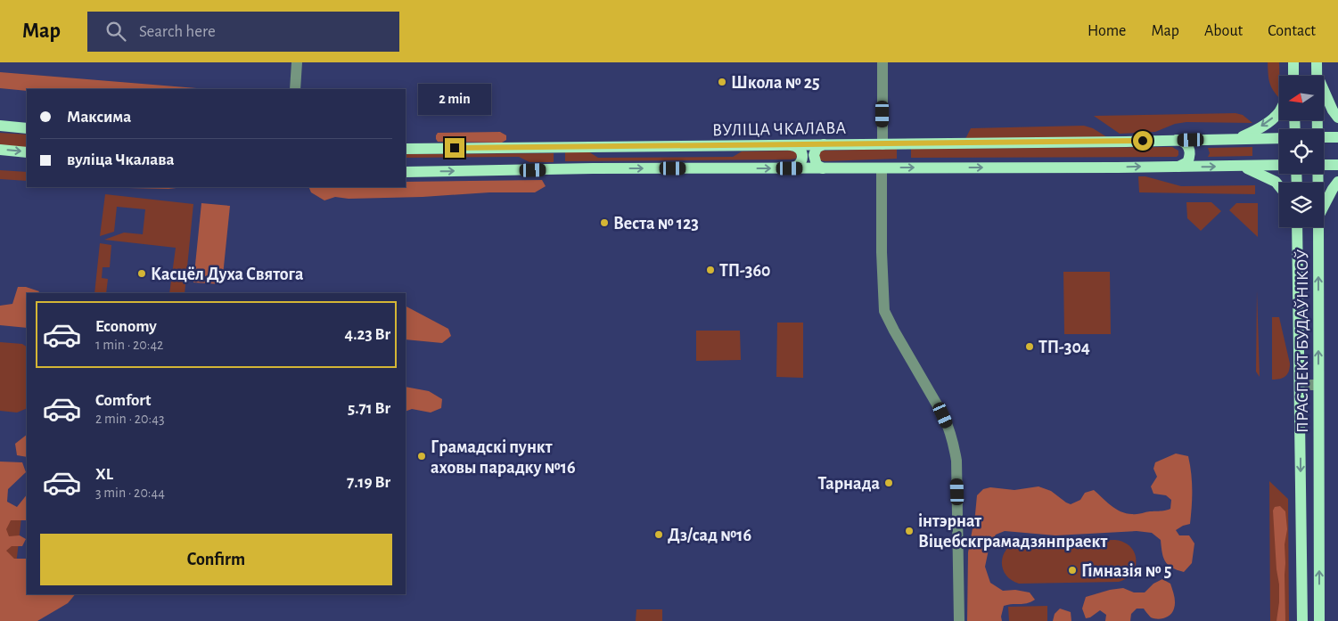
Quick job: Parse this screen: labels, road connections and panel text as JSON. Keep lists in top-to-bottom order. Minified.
{"streets":{"main road":["ВУЛІЦА ЧКАЛАВА","ПРАСПЕКТ БУДАЎНІКОЎ"]},"places":["Школа № 25","Веста № 123","ТП-360","Касцёл Духа Святога","ТП-304","Грамадскі пункт аховы парадку №16","Тарнада","інтэрнат Віцебскграмадзянпраект","Дз/сад №16","Гімназія № 5"],"north":"left","page":{"header":"Map","search":"Search here","nav":["Home","Map","About","Contact"],"bubble":"2 min","banner":["Максима","вуліца Чкалава"],"list":[{"name":"Economy","note":"1 min · 20:42","value":"4.23 Br"},{"name":"Comfort","note":"2 min · 20:43","value":"5.71 Br"},{"name":"XL","note":"3 min · 20:44","value":"7.19 Br"}],"buttons":"Confirm"}}
